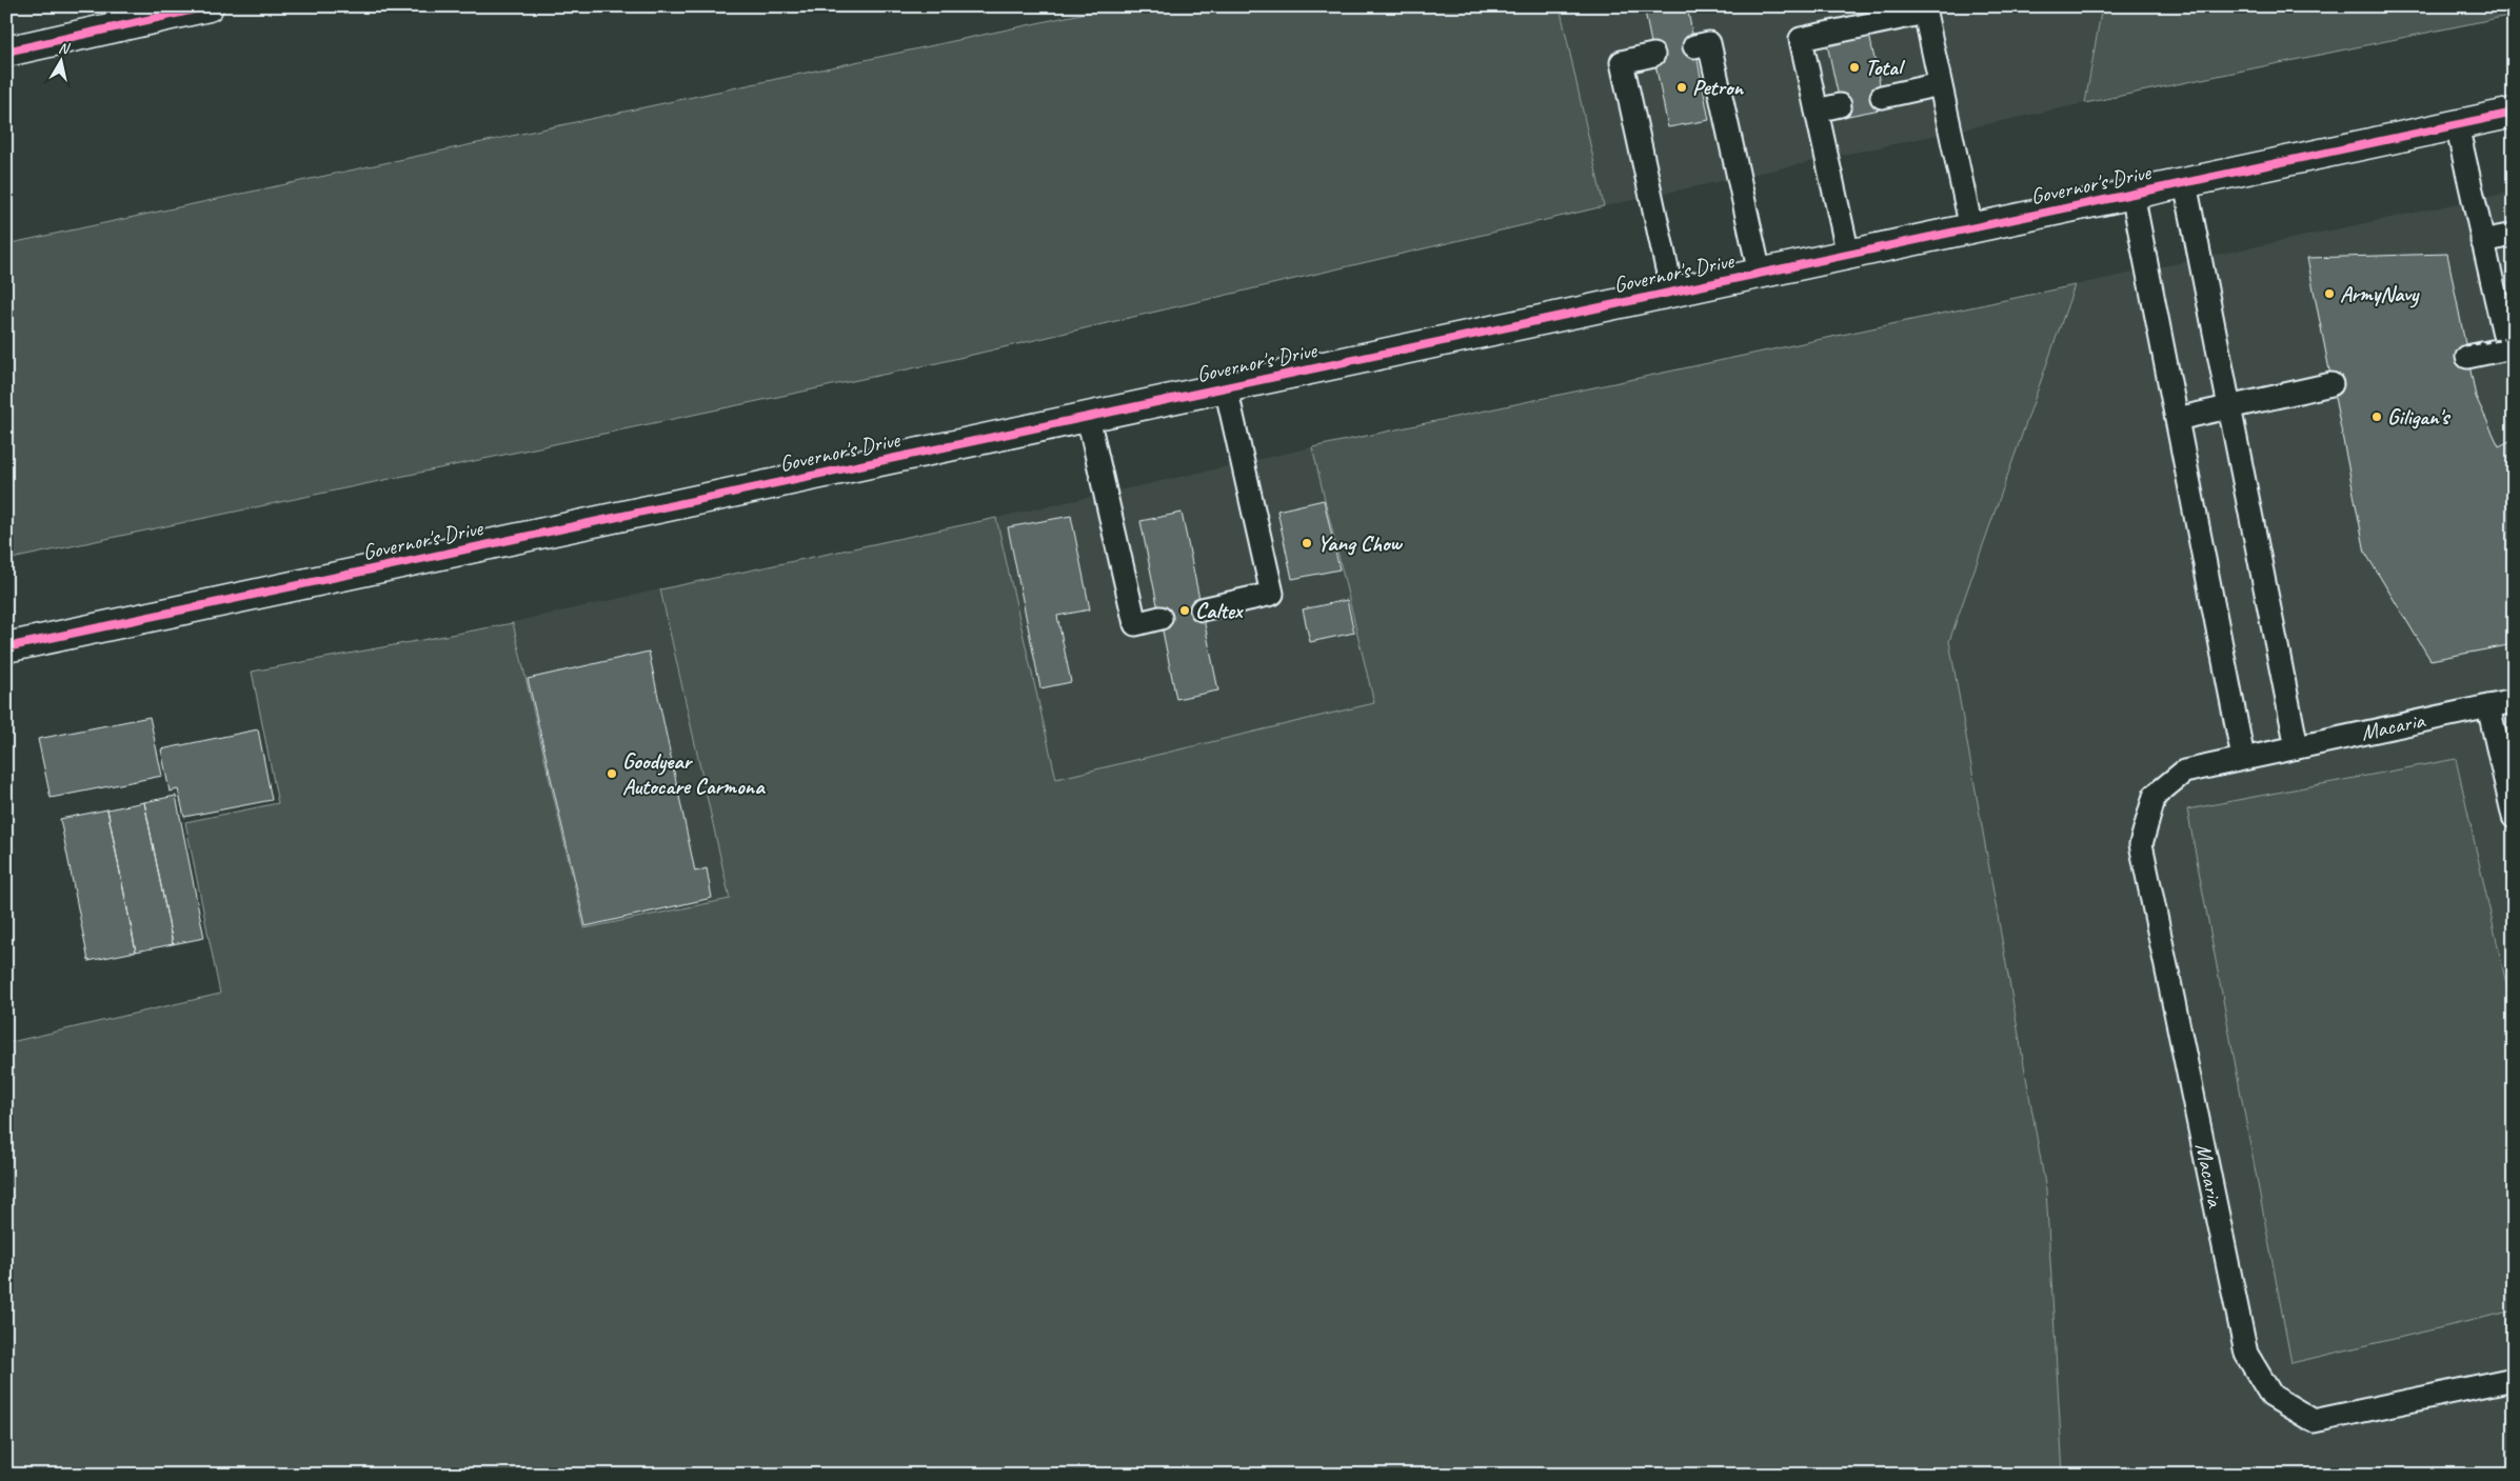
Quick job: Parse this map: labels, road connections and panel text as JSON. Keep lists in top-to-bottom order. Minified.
{"streets":{"main road":["Governor's Drive"],"lane":["Macaria"]},"places":["Total","Petron","ArmyNavy","Giligan's","Yang Chow","Caltex","Goodyear Autocare Carmona"],"north":"top"}
